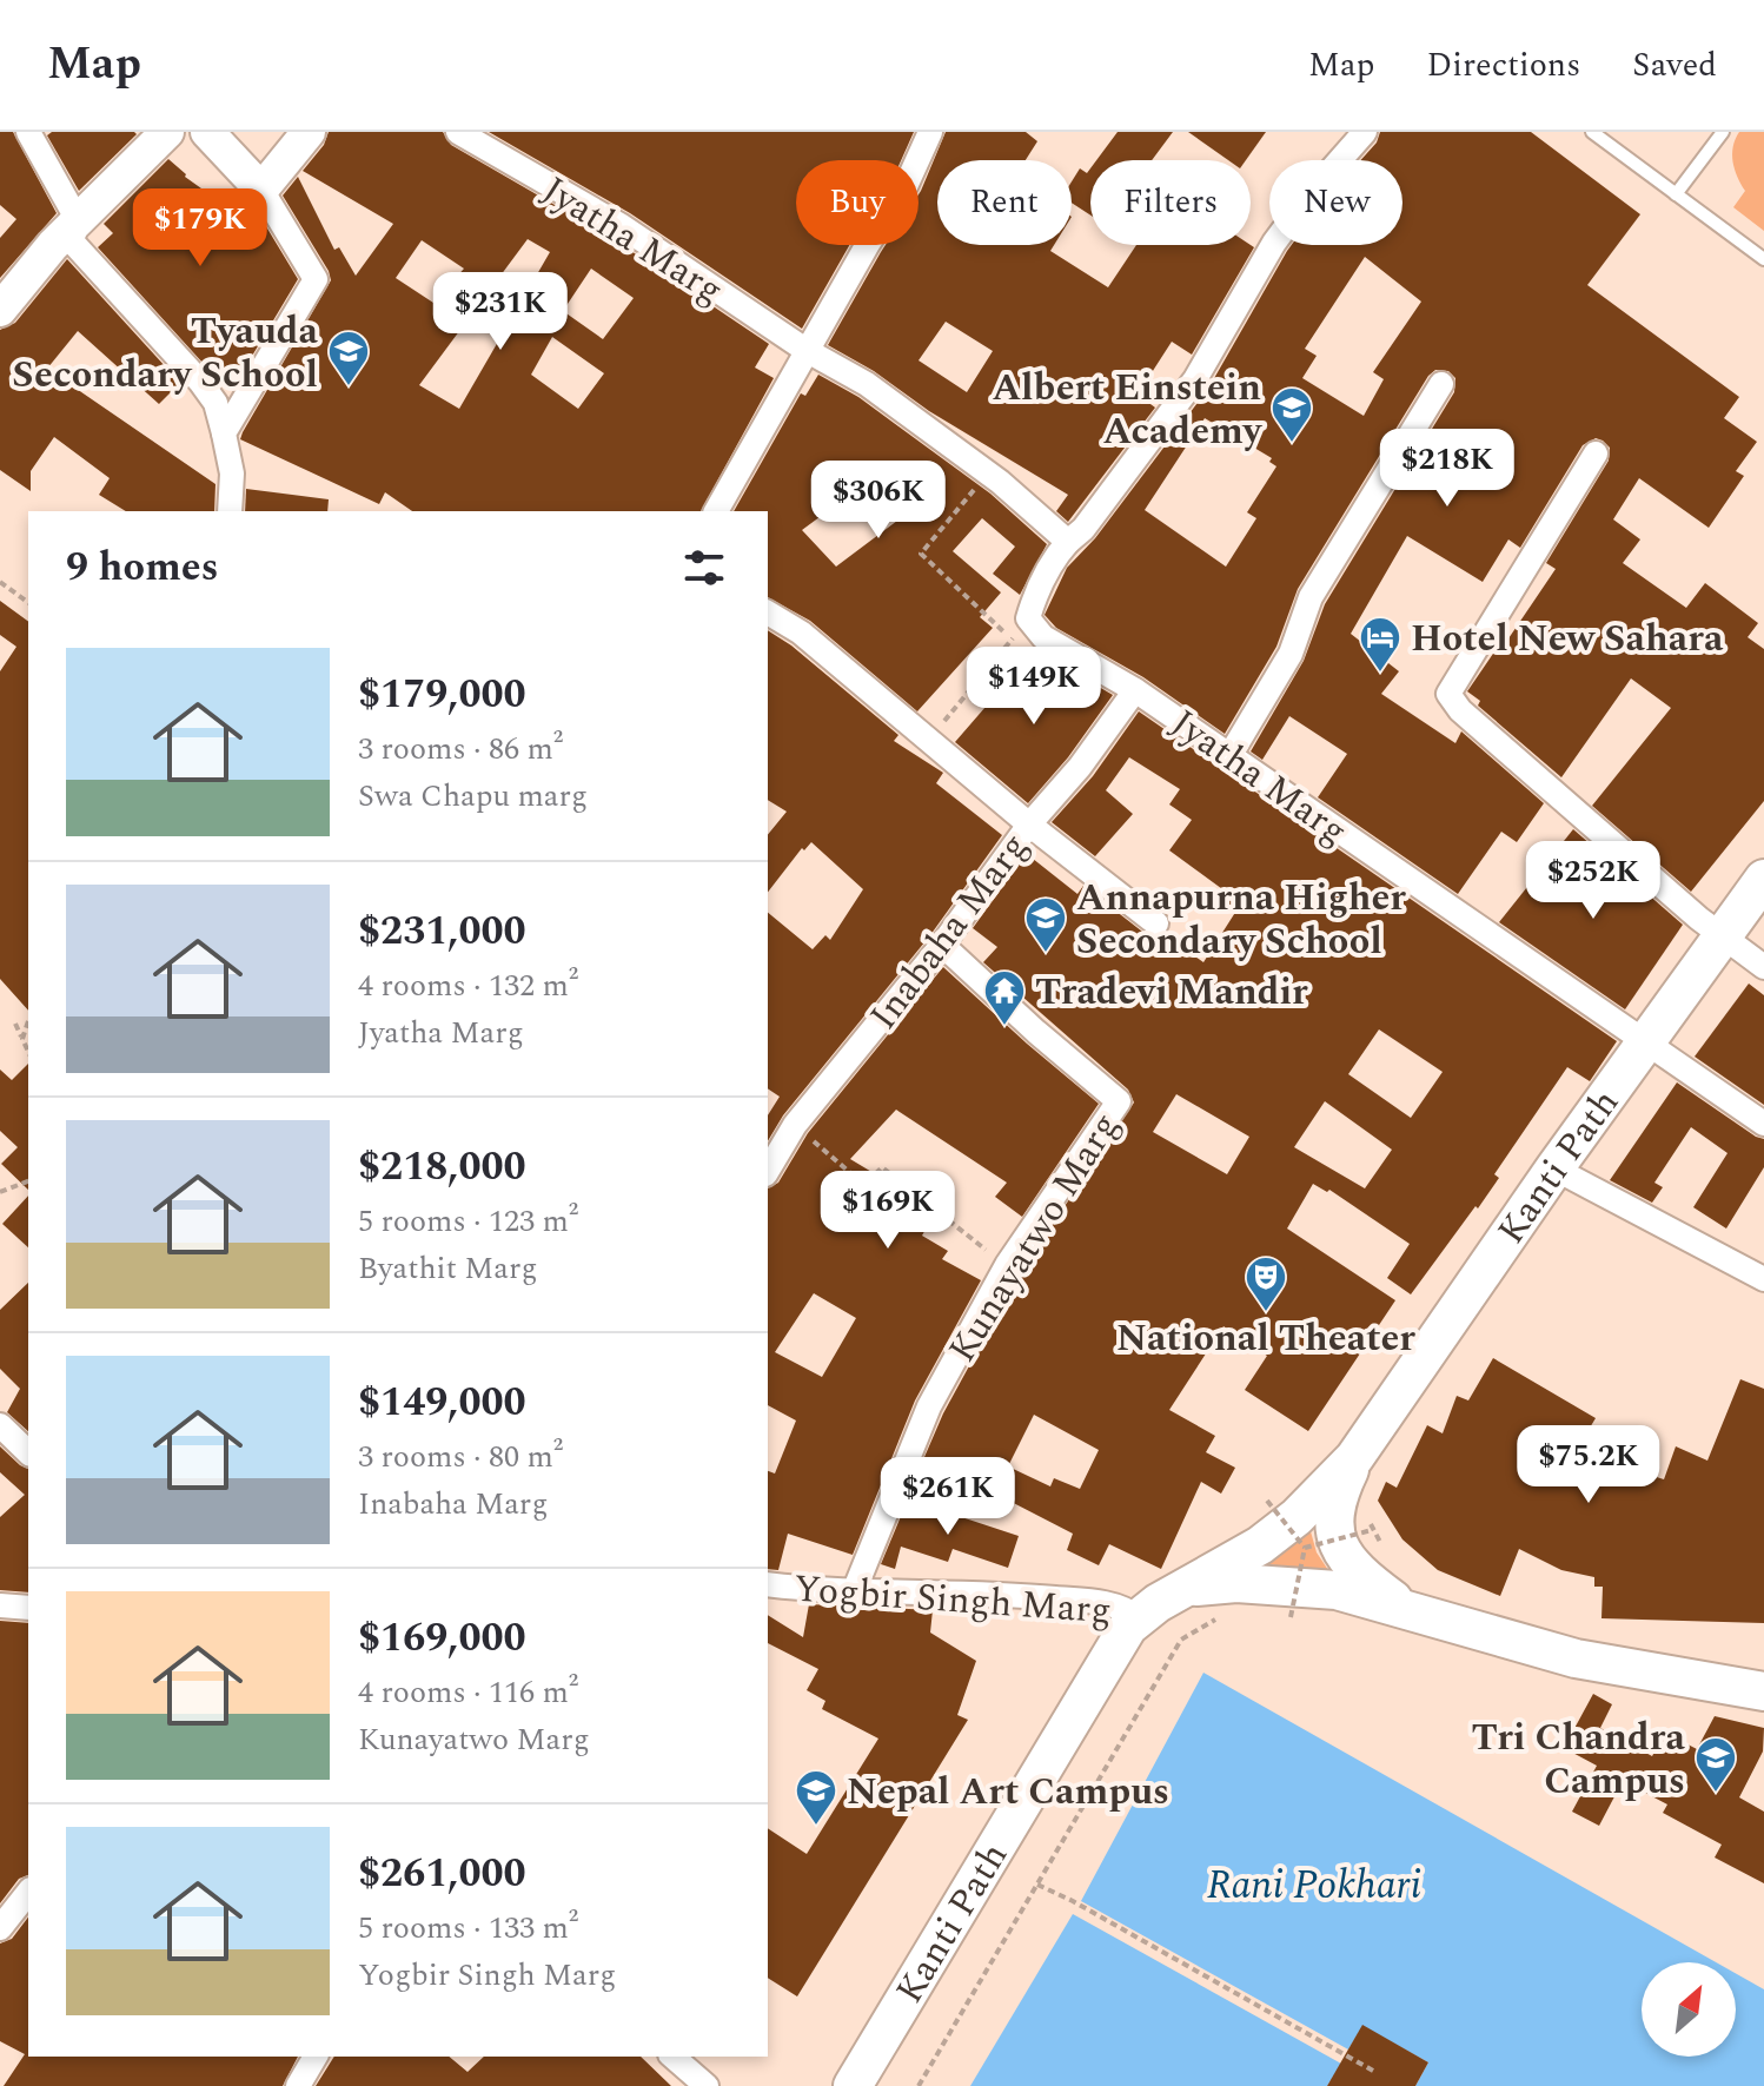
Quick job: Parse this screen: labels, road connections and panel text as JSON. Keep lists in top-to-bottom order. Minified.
{"streets":{"main road":["Kanti Path"],"street":["Jyatha Marg","Inabaha Marg","Kunayatwo Marg","Yogbir Singh Marg"]},"crossings":[["Jyatha Marg","Inabaha Marg"],["Jyatha Marg","Kanti Path"],["Inabaha Marg","Kunayatwo Marg"],["Kanti Path","Yogbir Singh Marg"],["Kunayatwo Marg","Yogbir Singh Marg"]],"water":["Rani Pokhari"],"places":{"school or university":["Tyauda Secondary School","Albert Einstein Academy","Annapurna Higher Secondary School","Tri Chandra Campus","Nepal Art Campus"],"hotel":["Hotel New Sahara"],"temple":["Tradevi Mandir"],"theatre":["National Theater"]},"north":"top right","page":{"header":"Map","nav":["Map","Directions","Saved"],"chip":["Buy","Rent","Filters","New"],"price":["$179K","$231K","$218K","$306K","$149K","$252K","$169K","$75.2K","$261K"],"heading":"9 homes","list":[{"name":"$179,000","note":"3 rooms · 86 m² · Swa Chapu marg"},{"name":"$231,000","note":"4 rooms · 132 m² · Jyatha Marg"},{"name":"$218,000","note":"5 rooms · 123 m² · Byathit Marg"},{"name":"$149,000","note":"3 rooms · 80 m² · Inabaha Marg"},{"name":"$169,000","note":"4 rooms · 116 m² · Kunayatwo Marg"},{"name":"$261,000","note":"5 rooms · 133 m² · Yogbir Singh Marg"}]}}
